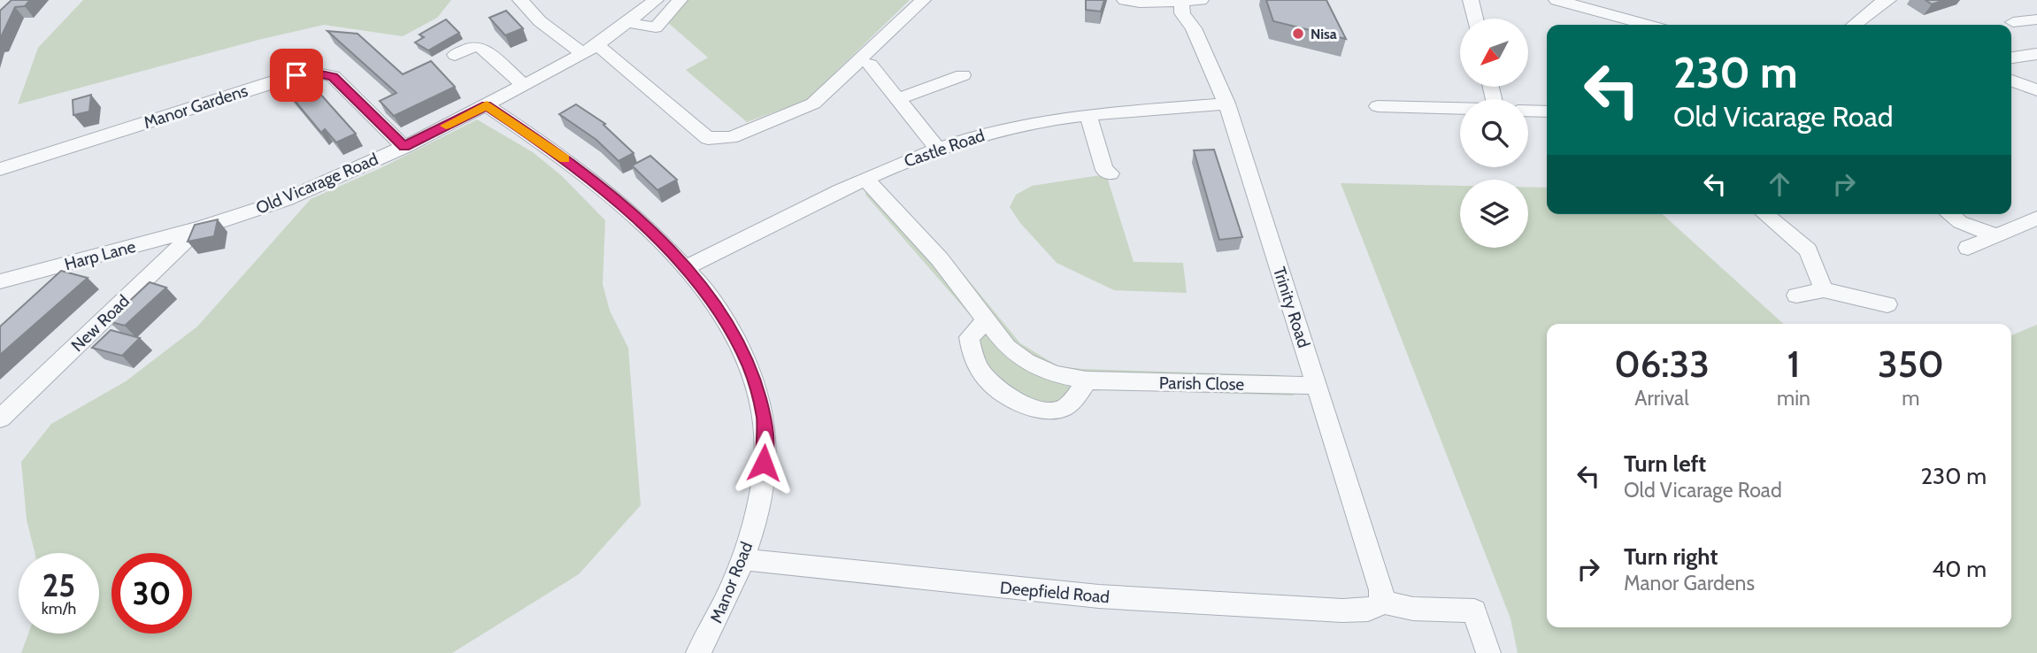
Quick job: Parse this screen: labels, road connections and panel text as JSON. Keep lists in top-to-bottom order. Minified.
{"streets":{"street":["Manor Gardens","Castle Road","Old Vicarage Road","Harp Lane","Trinity Road","New Road","Parish Close","Manor Road","Deepfield Road"]},"crossings":[["Manor Gardens","Old Vicarage Road"],["Castle Road","Trinity Road"],["Castle Road","Parish Close"],["Castle Road","Manor Road"],["Old Vicarage Road","Harp Lane"],["Old Vicarage Road","New Road"],["Old Vicarage Road","Manor Road"],["Harp Lane","New Road"],["Trinity Road","Parish Close"],["Trinity Road","Deepfield Road"],["Manor Road","Deepfield Road"]],"places":["Nisa"],"north":"bottom left","page":{"turn":["230 m","Old Vicarage Road"],"eta":["06:33","Arrival","1","min","350","m"],"list":[{"name":"Turn left","note":"Old Vicarage Road","value":"230 m"},{"name":"Turn right","note":"Manor Gardens","value":"40 m"}],"speed":"25 km/h","limit":"30"}}
